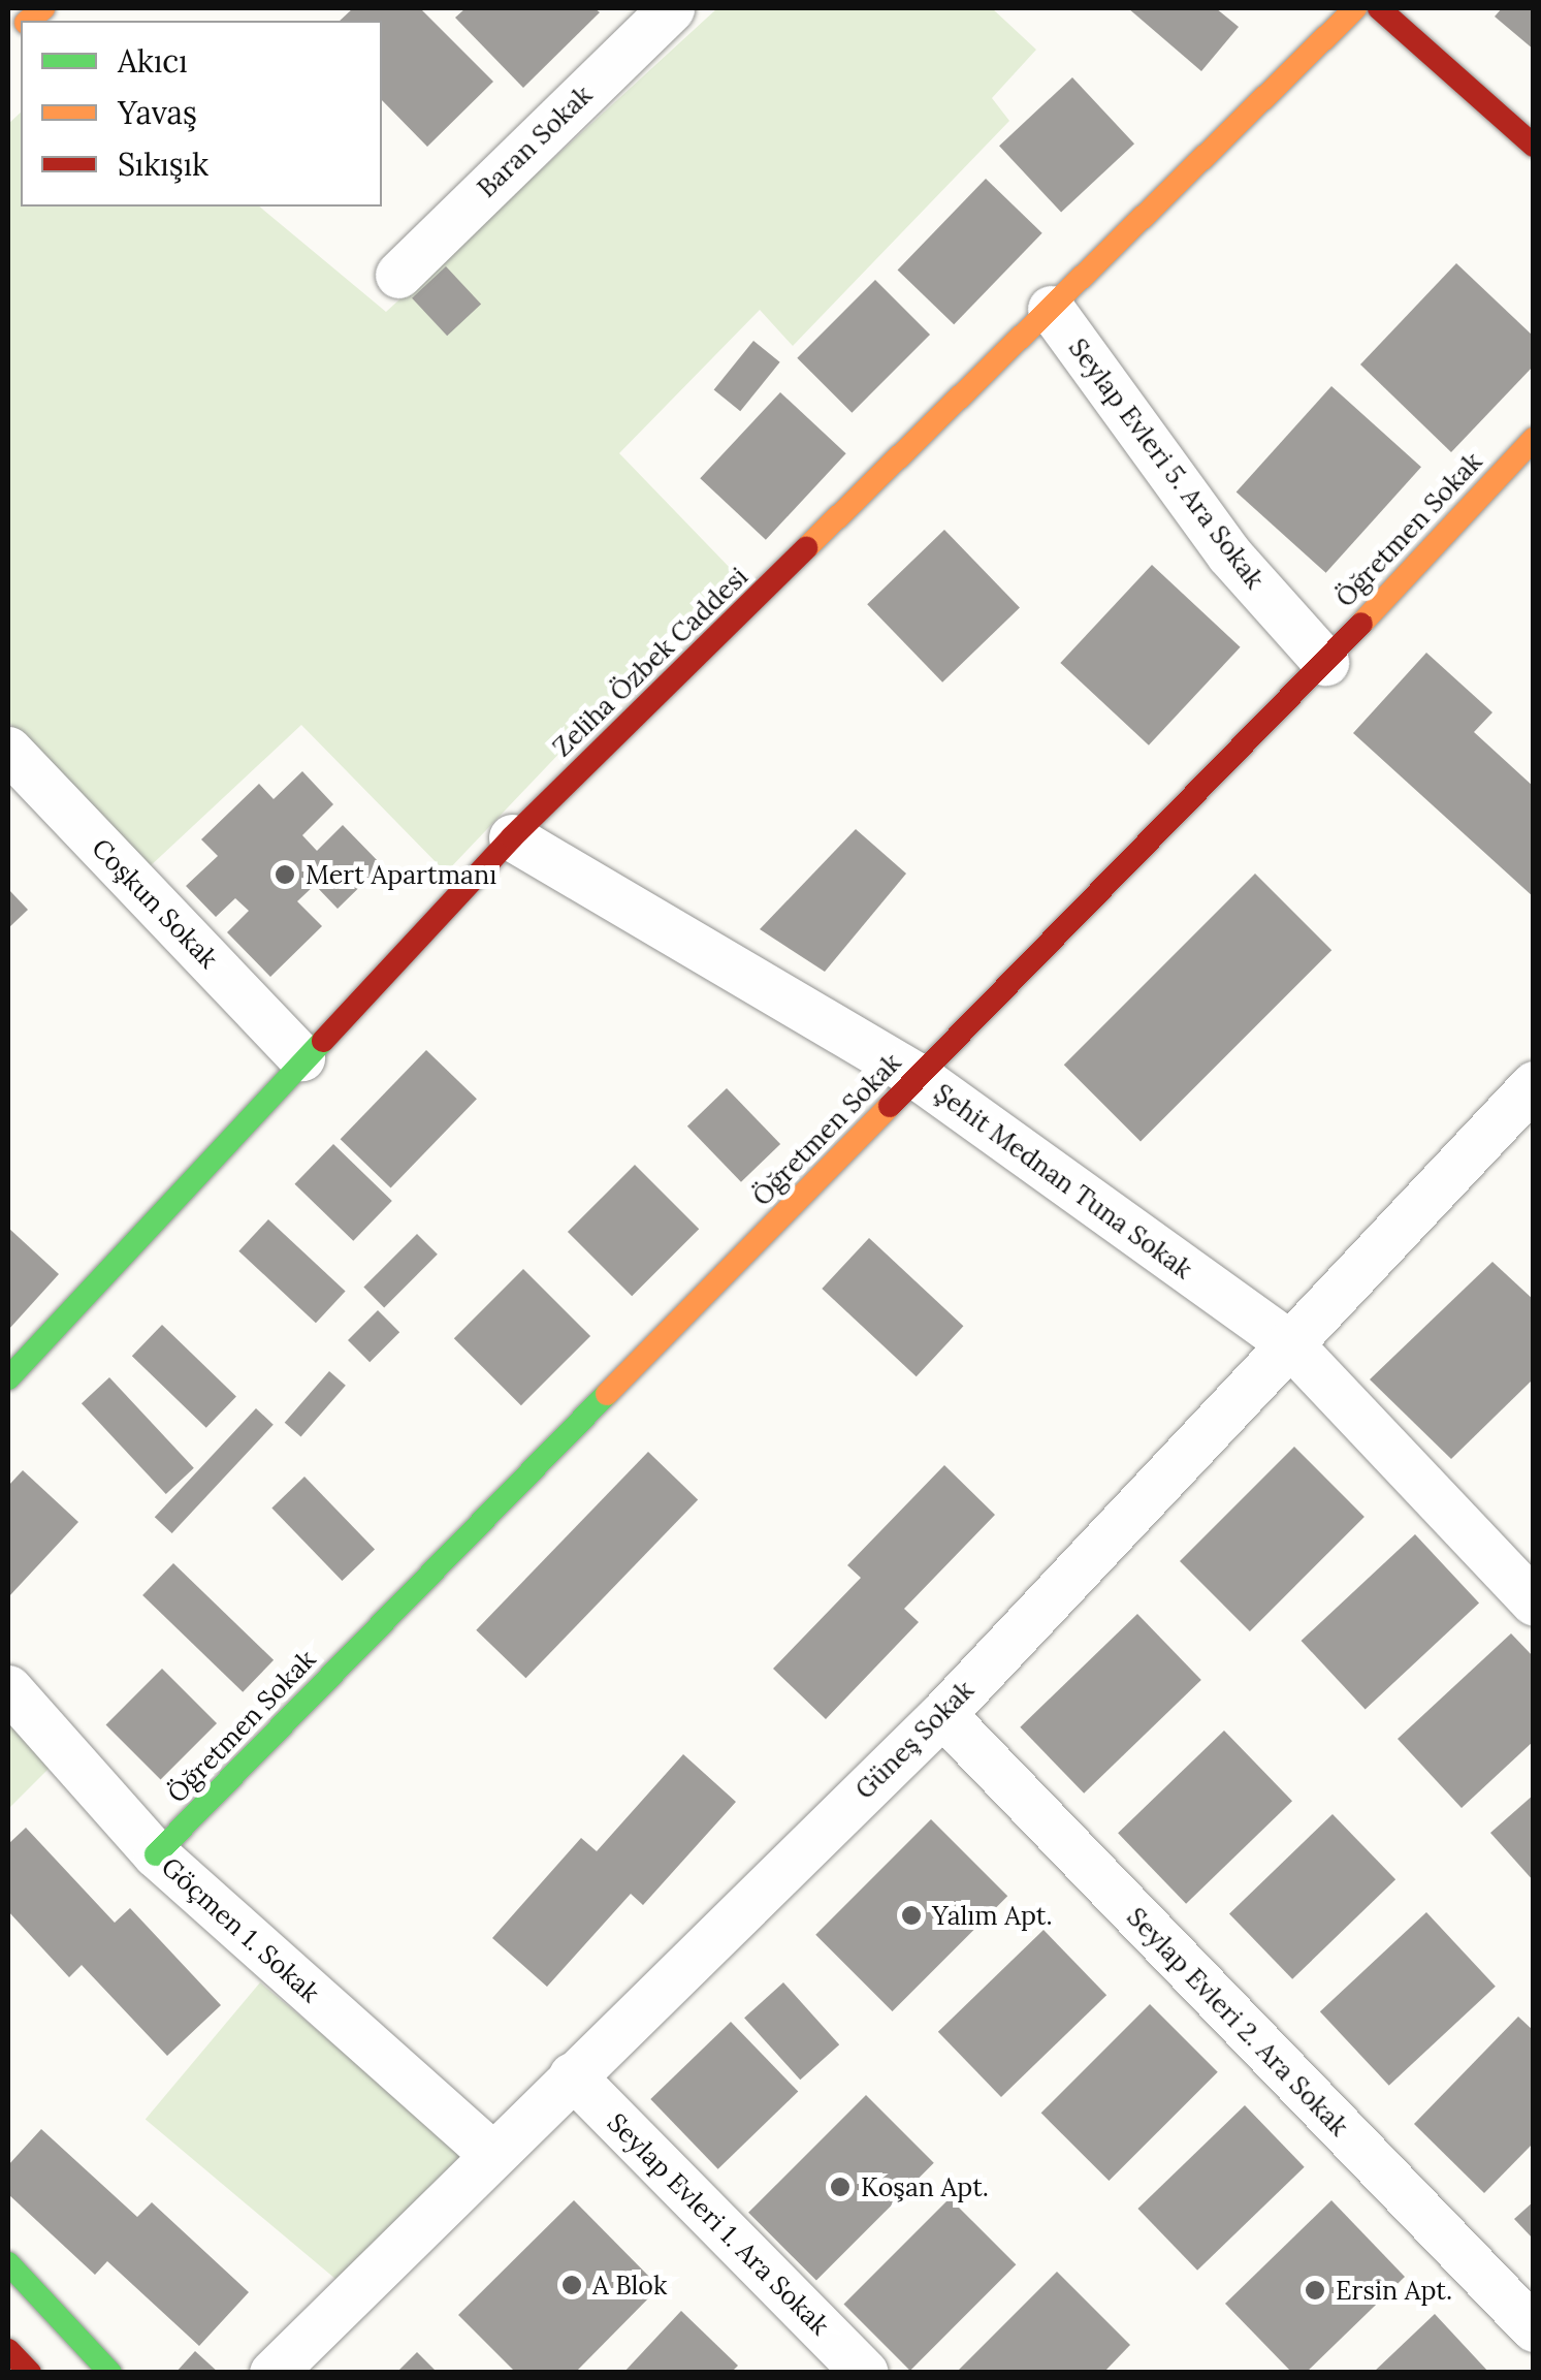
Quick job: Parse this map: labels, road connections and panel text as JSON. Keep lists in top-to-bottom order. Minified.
{"streets":{"street":["Baran Sokak","Seylap Evleri 5. Ara Sokak","Öğretmen Sokak","Zeliha Özbek Caddesi","Coşkun Sokak","Şehit Mednan Tuna Sokak","Güneş Sokak","Göçmen 1. Sokak","Seylap Evleri 2. Ara Sokak","Seylap Evleri 1. Ara Sokak"]},"crossings":[["Seylap Evleri 5. Ara Sokak","Öğretmen Sokak"],["Seylap Evleri 5. Ara Sokak","Zeliha Özbek Caddesi"],["Öğretmen Sokak","Şehit Mednan Tuna Sokak"],["Öğretmen Sokak","Göçmen 1. Sokak"],["Zeliha Özbek Caddesi","Coşkun Sokak"],["Zeliha Özbek Caddesi","Şehit Mednan Tuna Sokak"],["Şehit Mednan Tuna Sokak","Güneş Sokak"],["Güneş Sokak","Göçmen 1. Sokak"],["Güneş Sokak","Seylap Evleri 2. Ara Sokak"],["Güneş Sokak","Seylap Evleri 1. Ara Sokak"]],"places":["Mert Apartmanı","Yalım Apt.","Koşan Apt.","A Blok","Ersin Apt."],"legend":["Akıcı","Yavaş","Sıkışık"]}
